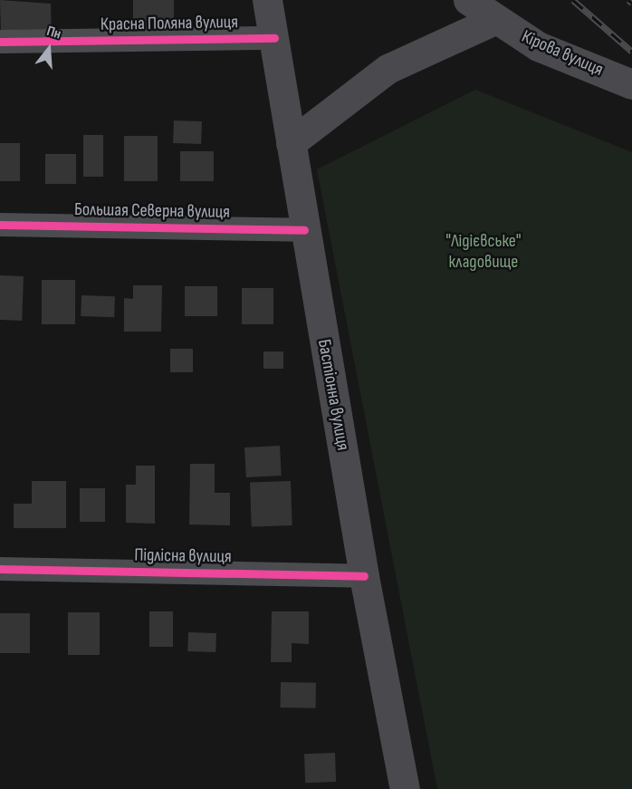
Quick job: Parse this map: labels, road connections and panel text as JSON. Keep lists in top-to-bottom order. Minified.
{"streets":{"main road":["Кірова вулиця","Бастіонна вулиця"],"street":["Красна Поляна вулиця","Большая Северна вулиця","Підлісна вулиця"]},"crossings":[["Красна Поляна вулиця","Бастіонна вулиця"],["Большая Северна вулиця","Бастіонна вулиця"],["Бастіонна вулиця","Підлісна вулиця"]],"parks":["\"Лідієвське\" кладовище"],"north":"top"}
